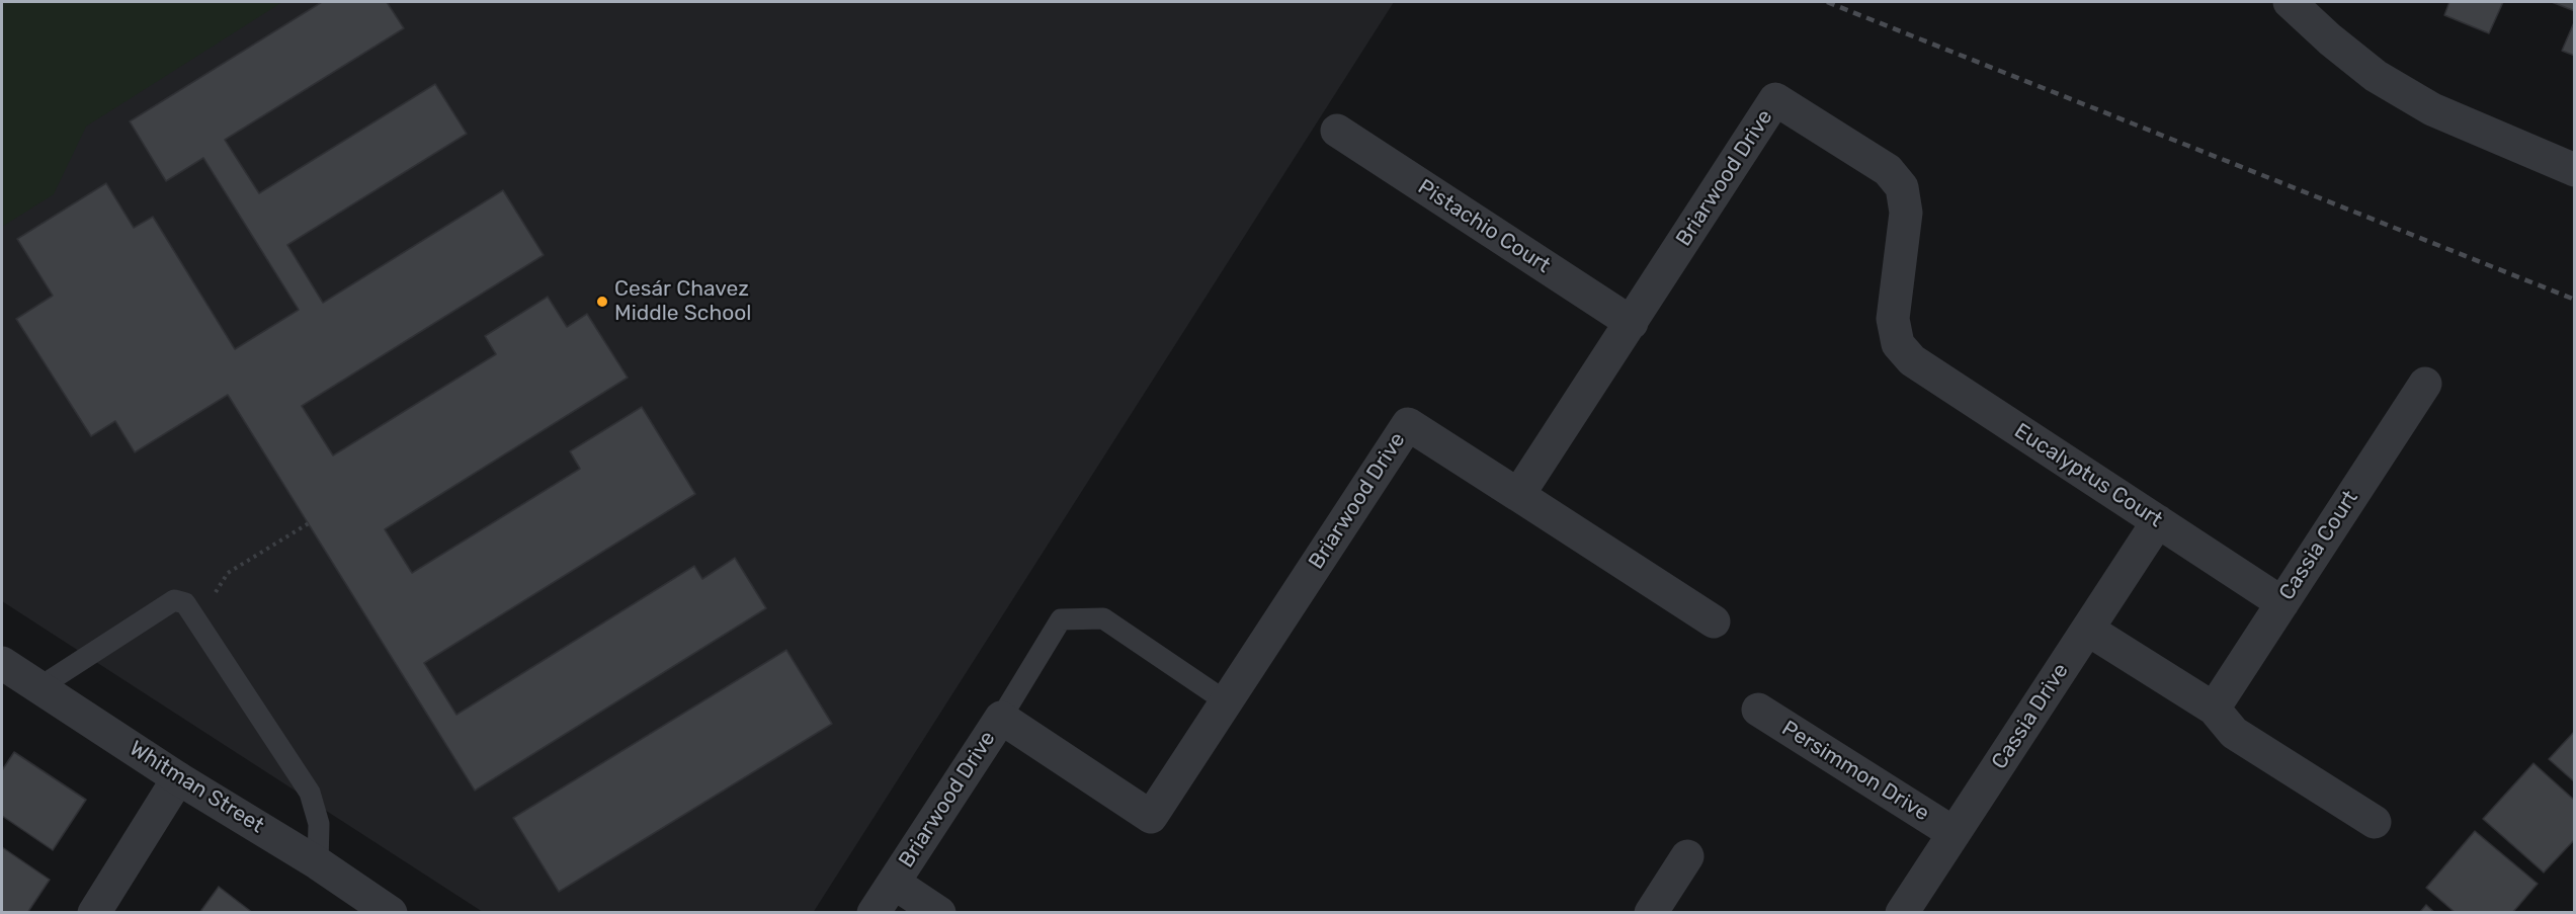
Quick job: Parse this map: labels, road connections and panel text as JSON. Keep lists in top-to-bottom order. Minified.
{"streets":{"street":["Briarwood Drive","Pistachio Court","Eucalyptus Court","Cassia Court","Cassia Drive","Persimmon Drive","Whitman Street"]},"crossings":[["Briarwood Drive","Pistachio Court"],["Briarwood Drive","Eucalyptus Court"],["Eucalyptus Court","Cassia Court"],["Eucalyptus Court","Cassia Drive"],["Cassia Drive","Persimmon Drive"]],"places":["Cesár Chavez Middle School"]}
